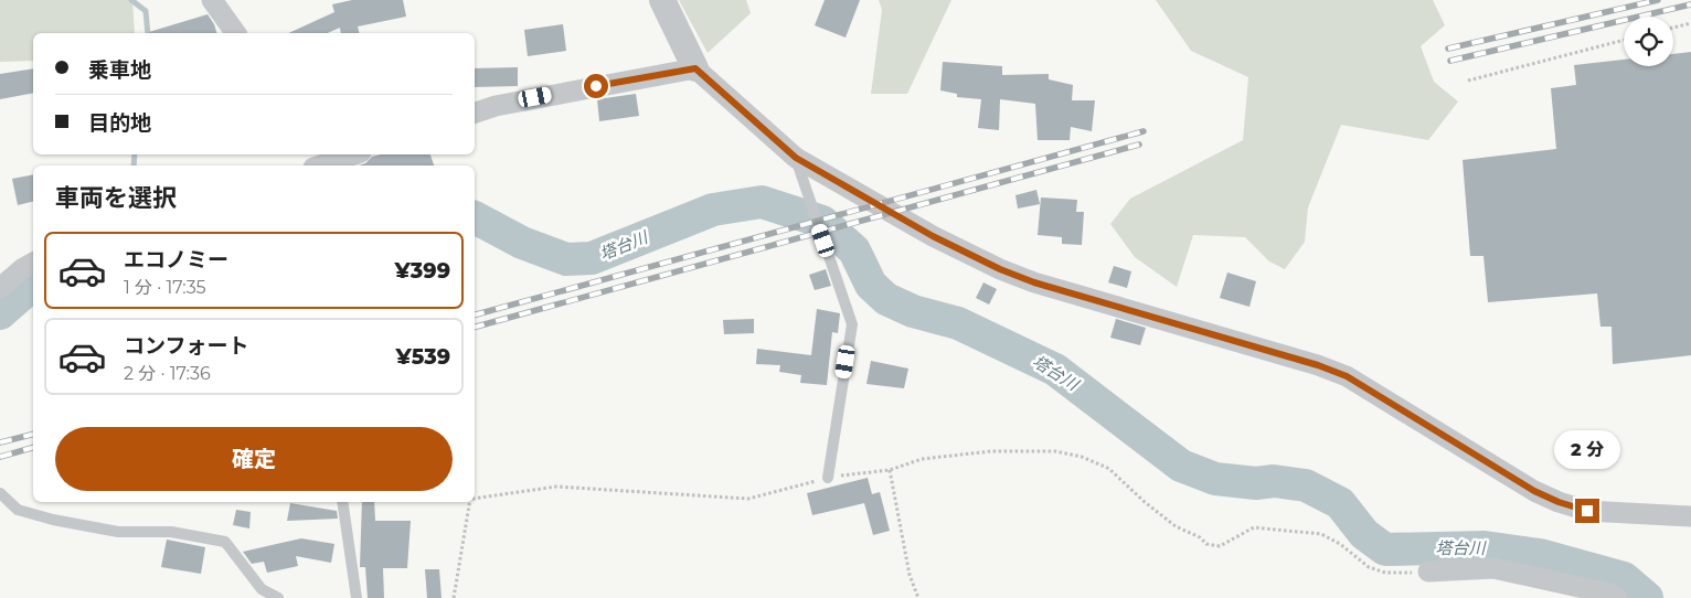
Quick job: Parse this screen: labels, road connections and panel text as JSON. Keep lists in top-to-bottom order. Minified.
{"water":["塔台川"],"page":{"banner":["乗車地","目的地"],"heading":"車両を選択","list":[{"name":"エコノミー","note":"1 分 · 17:35","value":"¥399"},{"name":"コンフォート","note":"2 分 · 17:36","value":"¥539"}],"buttons":"確定","bubble":"2 分"}}
